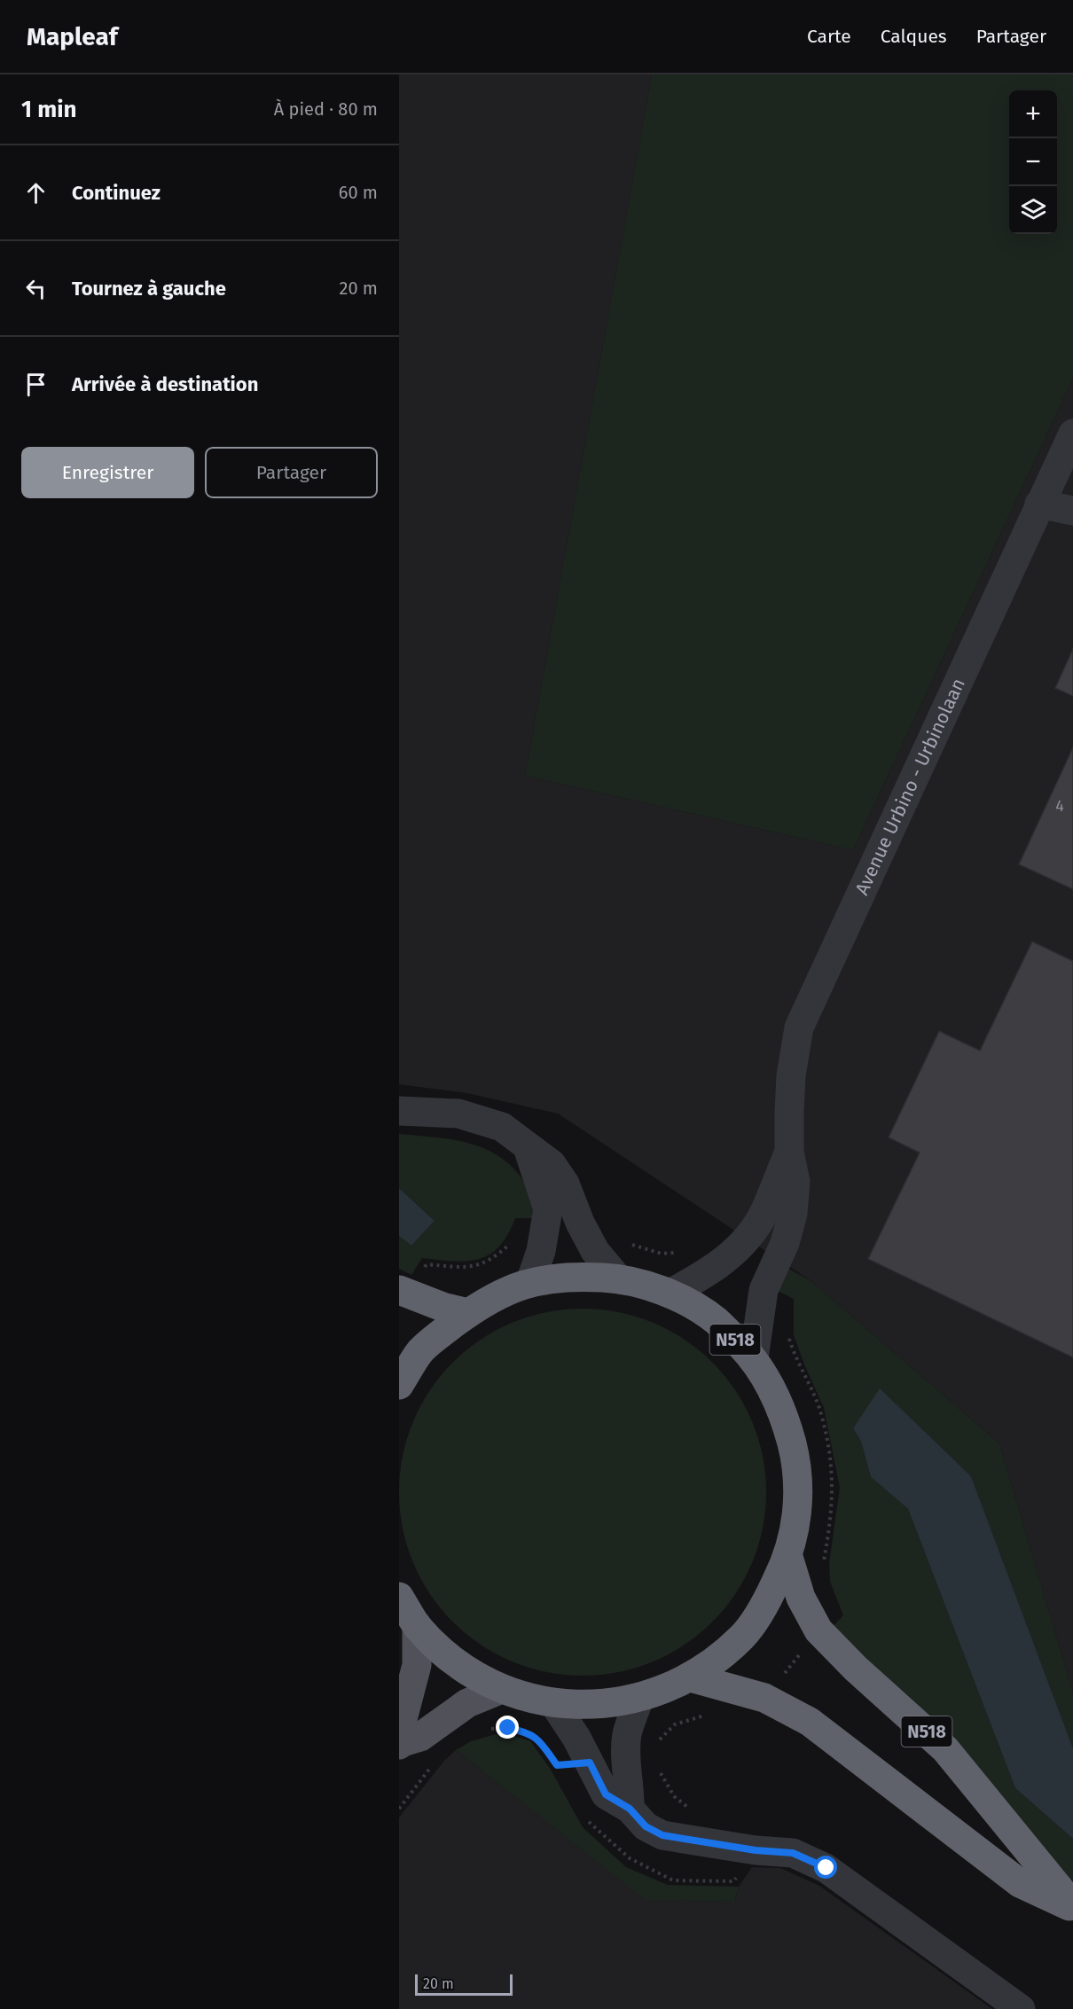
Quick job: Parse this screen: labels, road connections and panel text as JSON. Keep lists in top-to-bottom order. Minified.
{"streets":{"highway":["N518"],"street":["Avenue Urbino - Urbinolaan"]},"crossings":[["Avenue Urbino - Urbinolaan","N518"]],"house_numbers":["4"],"scale_bar":"20 m","page":{"header":"Mapleaf","nav":["Carte","Calques","Partager"],"heading":["1 min","À pied · 80 m"],"map_buttons":["+","−"],"list":[["Continuez","60 m"],["Tournez à gauche","20 m"],"Arrivée à destination"],"buttons":["Enregistrer","Partager"],"scale":"20 m"}}
